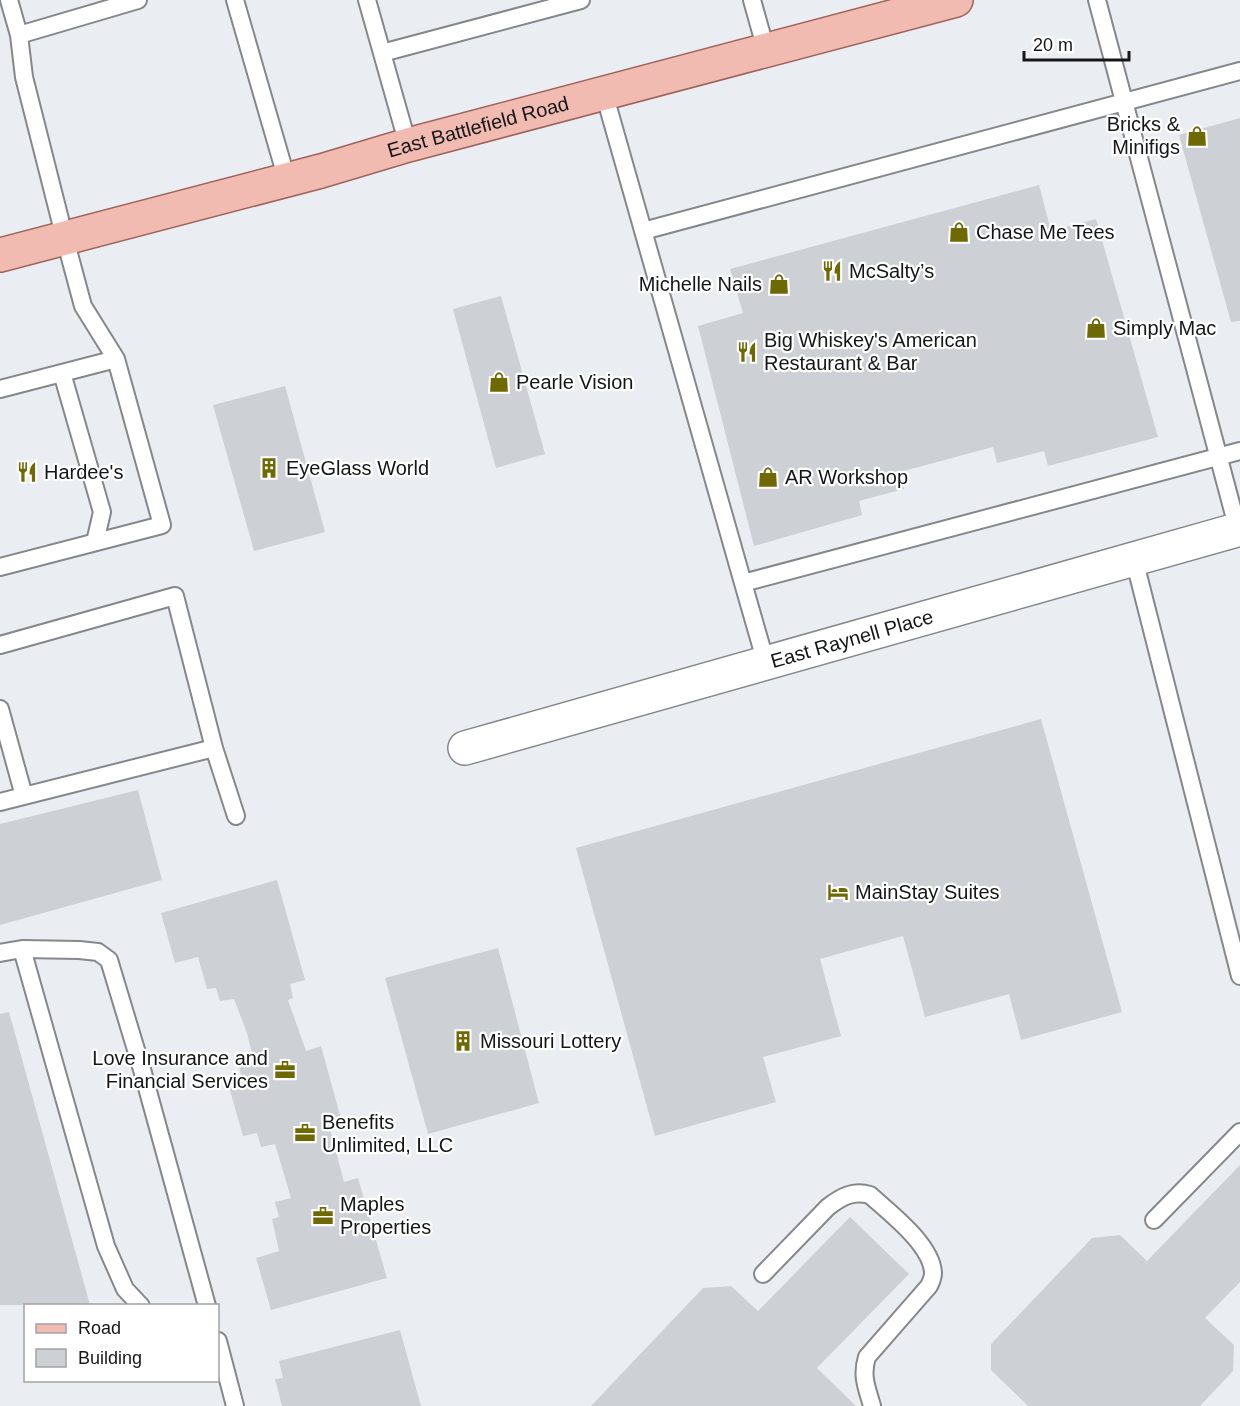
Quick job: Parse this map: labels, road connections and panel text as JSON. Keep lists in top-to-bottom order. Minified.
{"streets":{"main road":["East Battlefield Road"],"street":["East Raynell Place"]},"places":{"shop":["Bricks & Minifigs","Chase Me Tees","Michelle Nails","Simply Mac","Pearle Vision","AR Workshop"],"restaurant":["McSalty’s","Big Whiskey's American Restaurant & Bar","Hardee's"],"building":["EyeGlass World","Missouri Lottery"],"hotel":["MainStay Suites"],"office":["Love Insurance and Financial Services","Benefits Unlimited, LLC","Maples Properties"]},"legend":["Road","Building"],"scale_bar":"20 m"}
